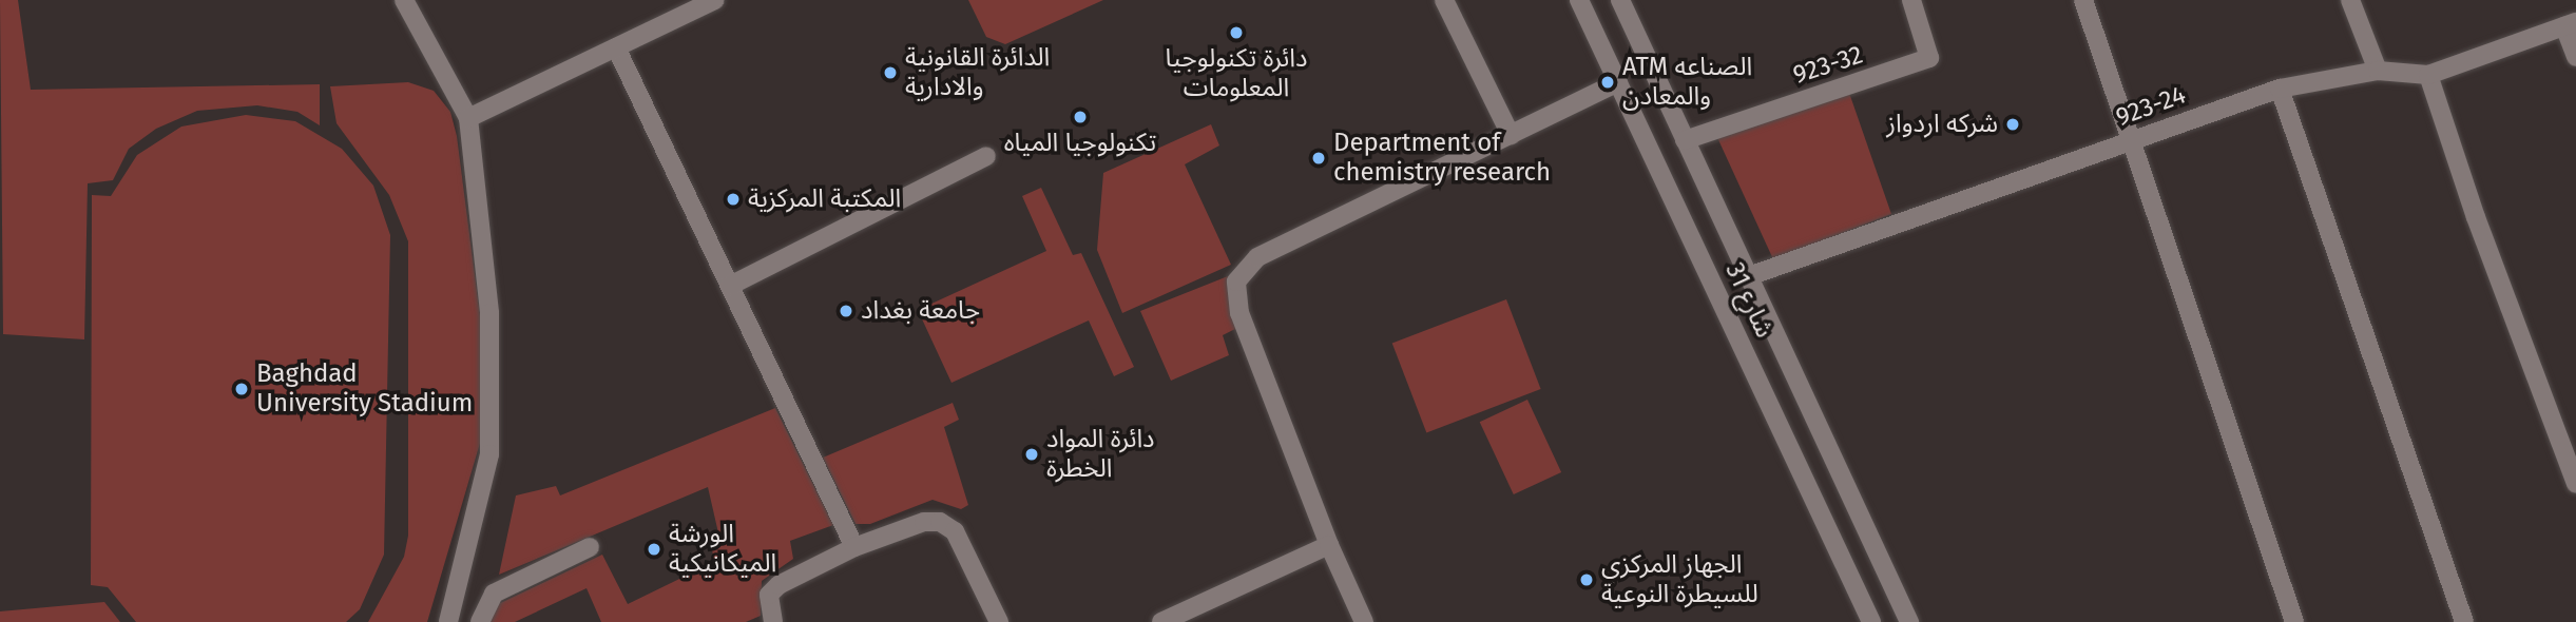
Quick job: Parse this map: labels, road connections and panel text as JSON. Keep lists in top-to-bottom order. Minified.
{"streets":{"street":["923-32","923-24","شارع 31"]},"crossings":[["923-32","شارع 31"],["923-24","شارع 31"]],"places":["دائرة تكنولوجيا المعلومات","الدائرة القانونية والادارية","ATM الصناعه والمعادن","تكنولوجيا المياه","شركه اردواز","Department of chemistry research","المكتبة المركزية","جامعة بغداد","Baghdad University Stadium","دائرة المواد الخطرة","الورشة الميكانيكية","الجهاز المركزي للسيطرة النوعية"]}
